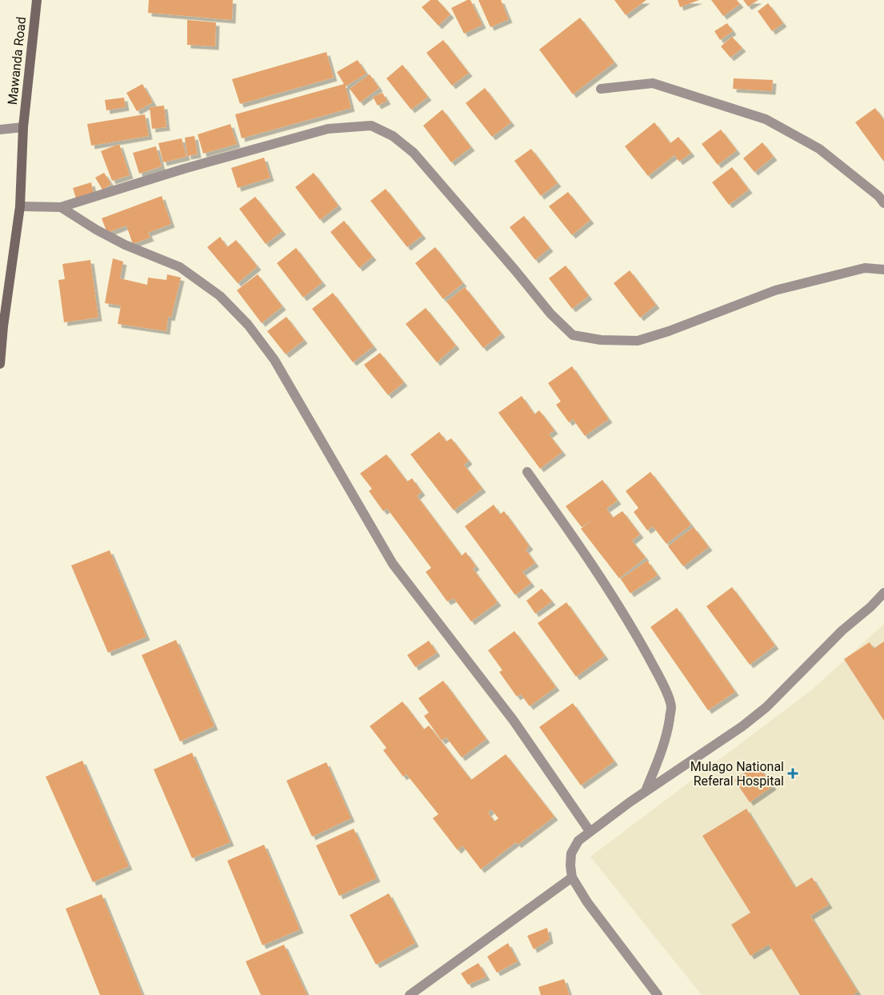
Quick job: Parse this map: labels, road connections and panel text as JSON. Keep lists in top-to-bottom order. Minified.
{"streets":{"street":["Mawanda Road"]},"places":{"health":["Mulago National Referal Hospital"]}}
